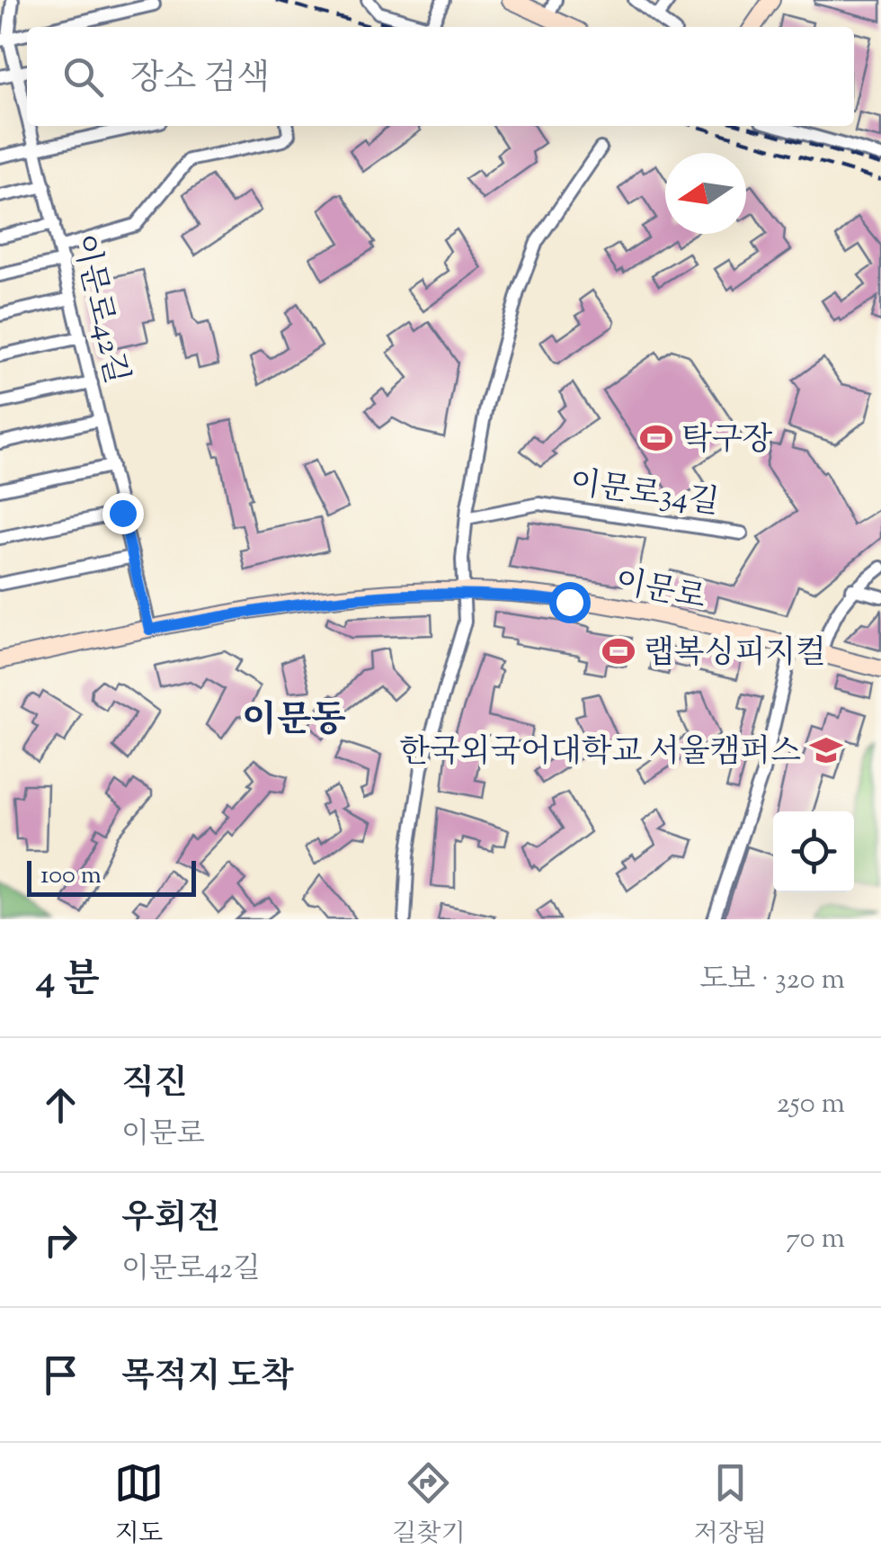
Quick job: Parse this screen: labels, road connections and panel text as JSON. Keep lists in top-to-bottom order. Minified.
{"streets":{"main road":["이문로"],"street":["이문로42길","이문로34길"]},"crossings":[["이문로42길","이문로"]],"districts":["이문동"],"places":{"sports":["탁구장","랩복싱피지컬"],"school or university":["한국외국어대학교 서울캠퍼스"]},"scale_bar":"100 m","north":"left","page":{"search":"장소 검색","scale":"100 m","heading":["4 분","도보 · 320 m"],"list":[["직진","이문로","250 m"],["우회전","이문로42길","70 m"],"목적지 도착"],"nav":["지도","길찾기","저장됨"]}}
